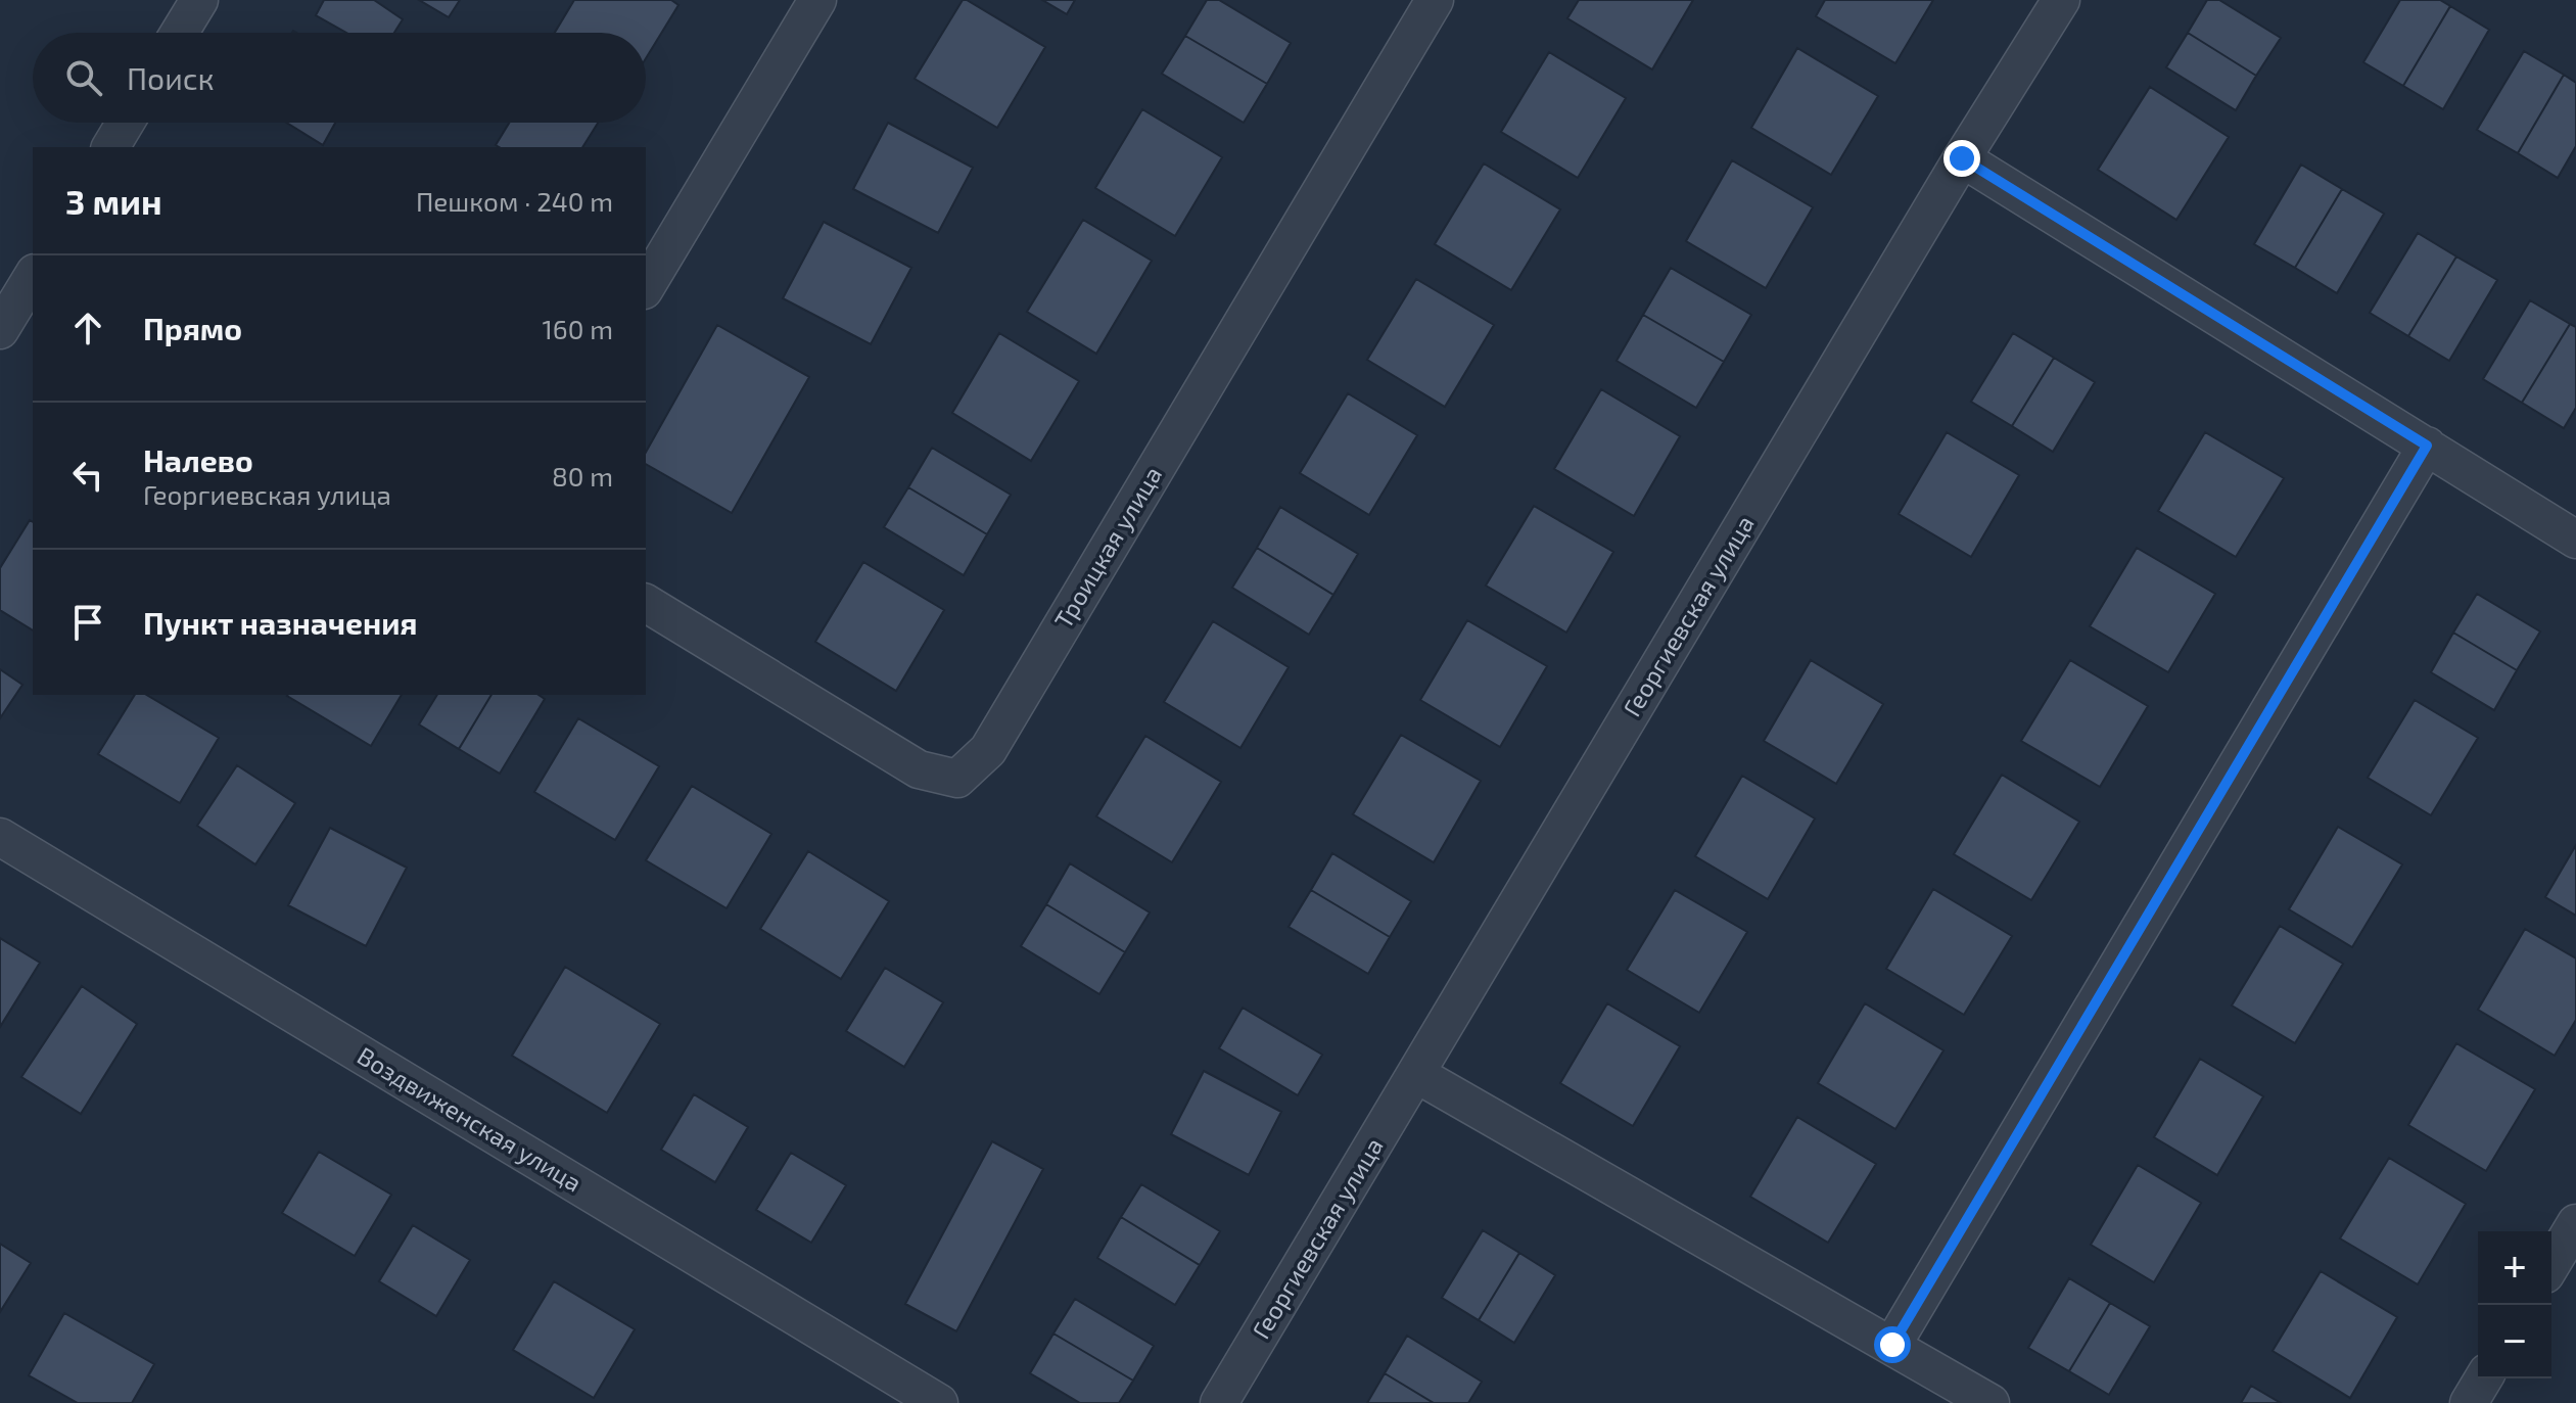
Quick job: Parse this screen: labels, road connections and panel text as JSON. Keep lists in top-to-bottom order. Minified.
{"streets":{"street":["Троицкая улица","Георгиевская улица","Воздвиженская улица"]},"page":{"search":"Поиск","heading":["3 мин","Пешком · 240 m"],"list":[["Прямо","160 m"],["Налево","Георгиевская улица","80 m"],"Пункт назначения"],"map_buttons":["+","−"]}}
